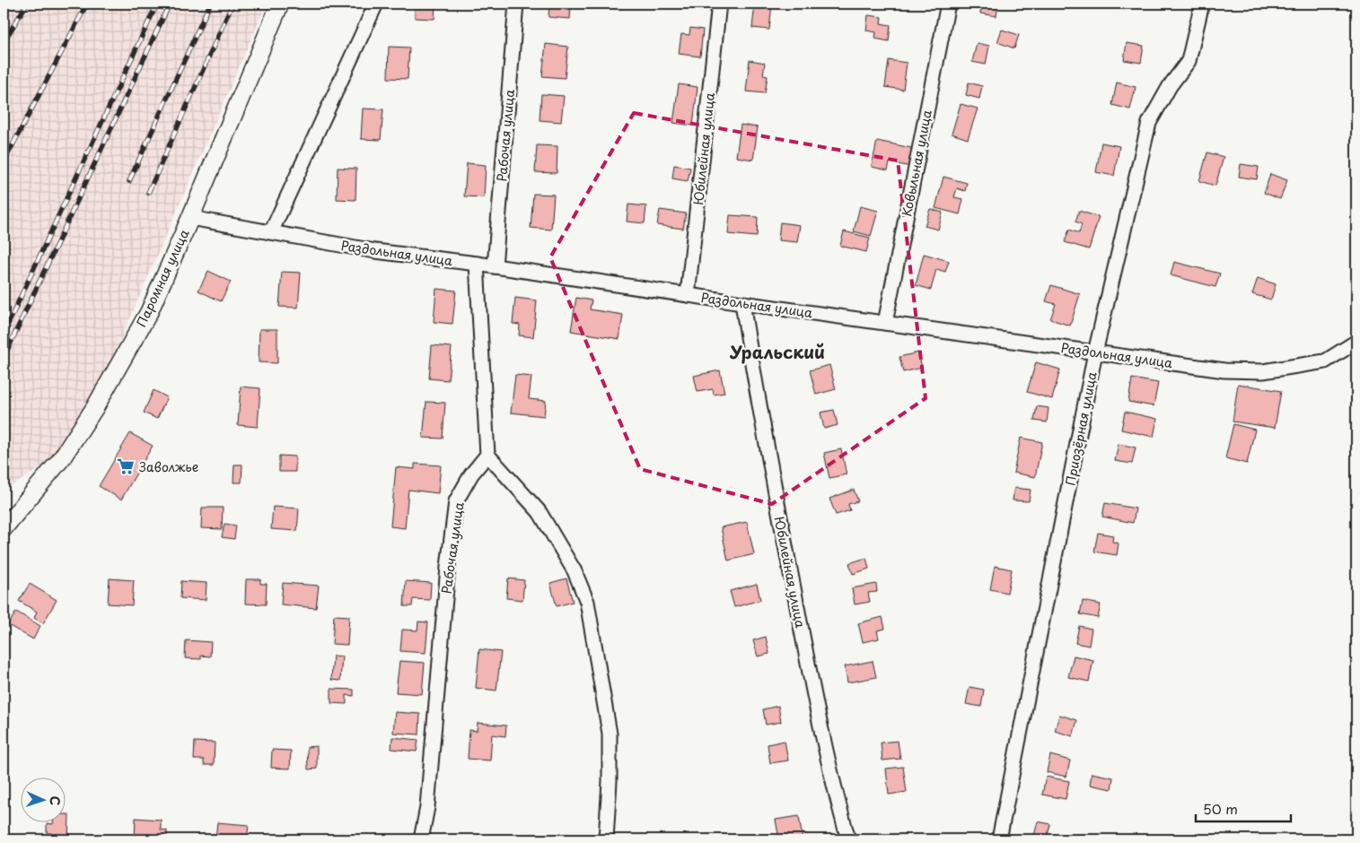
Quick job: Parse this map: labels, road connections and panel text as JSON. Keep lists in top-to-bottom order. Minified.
{"streets":{"street":["Рабочая улица","Юбилейная улица","Ковыльная улица","Раздольная улица","Паромная улица","Приозёрная улица"]},"crossings":[["Рабочая улица","Раздольная улица"],["Юбилейная улица","Раздольная улица"],["Ковыльная улица","Раздольная улица"],["Раздольная улица","Паромная улица"],["Раздольная улица","Приозёрная улица"]],"districts":["Уральский"],"places":{"supermarket":["Заволжье"]},"scale_bar":"50 m","north":"right"}
